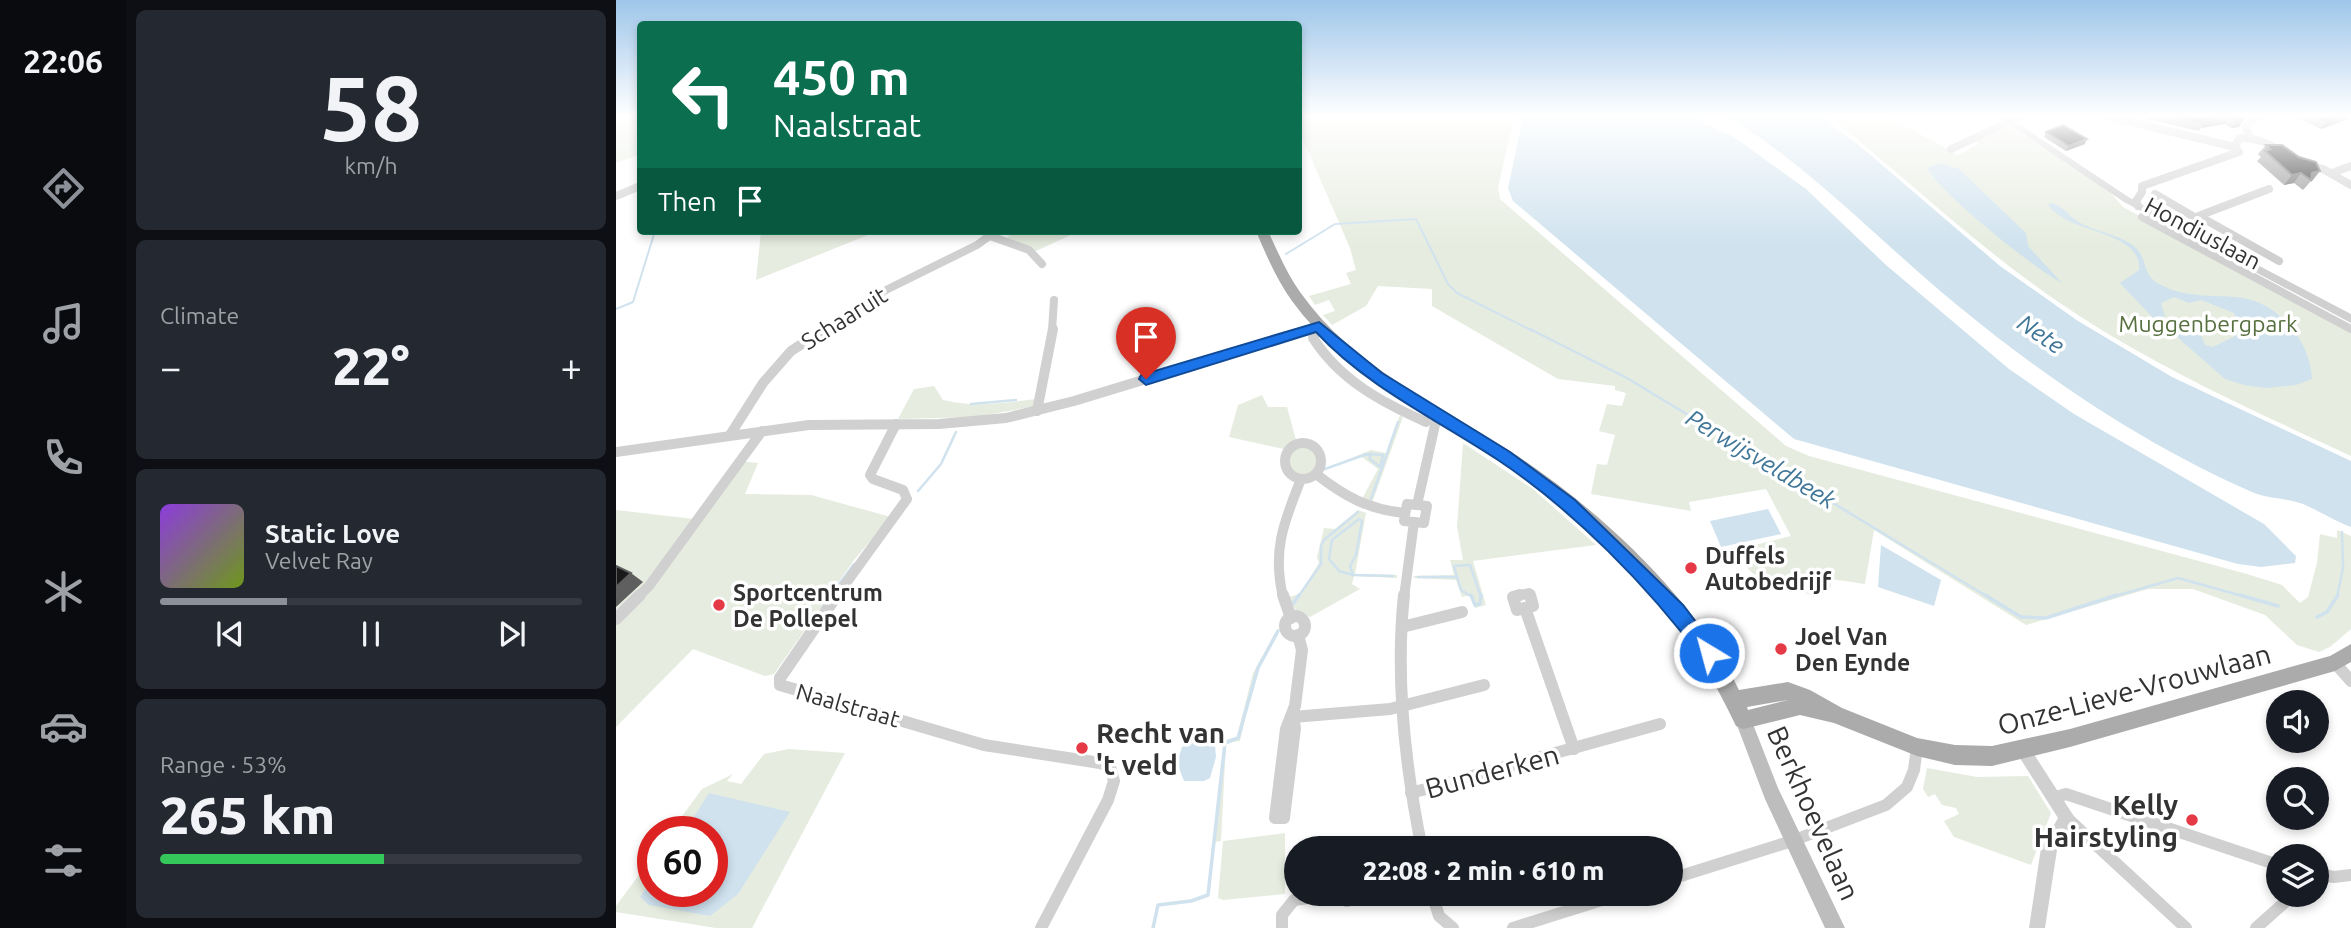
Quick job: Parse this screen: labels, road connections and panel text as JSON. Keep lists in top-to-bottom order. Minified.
{"streets":{"main road":["Onze-Lieve-Vrouwlaan","Berkhoevelaan"],"street":["Hondiuslaan","Schaaruit","Naalstraat","Bunderken"]},"water":["Nete","Perwijsveldbeek"],"parks":["Muggenbergpark"],"places":["Duffels Autobedrijf","Sportcentrum De Pollepel","Joel Van Den Eynde","Recht van 't veld","Kelly Hairstyling"],"page":{"tabs":"22:06","tile":[["58","km/h"],"Climate",["Range · 53%","265 km"]],"turn":["450 m","Naalstraat"],"then":"Then","heat":["−","22°","+"],"song":["Static Love","Velvet Ray"],"limit":"60","trip":"22:08 · 2 min · 610 m"}}
